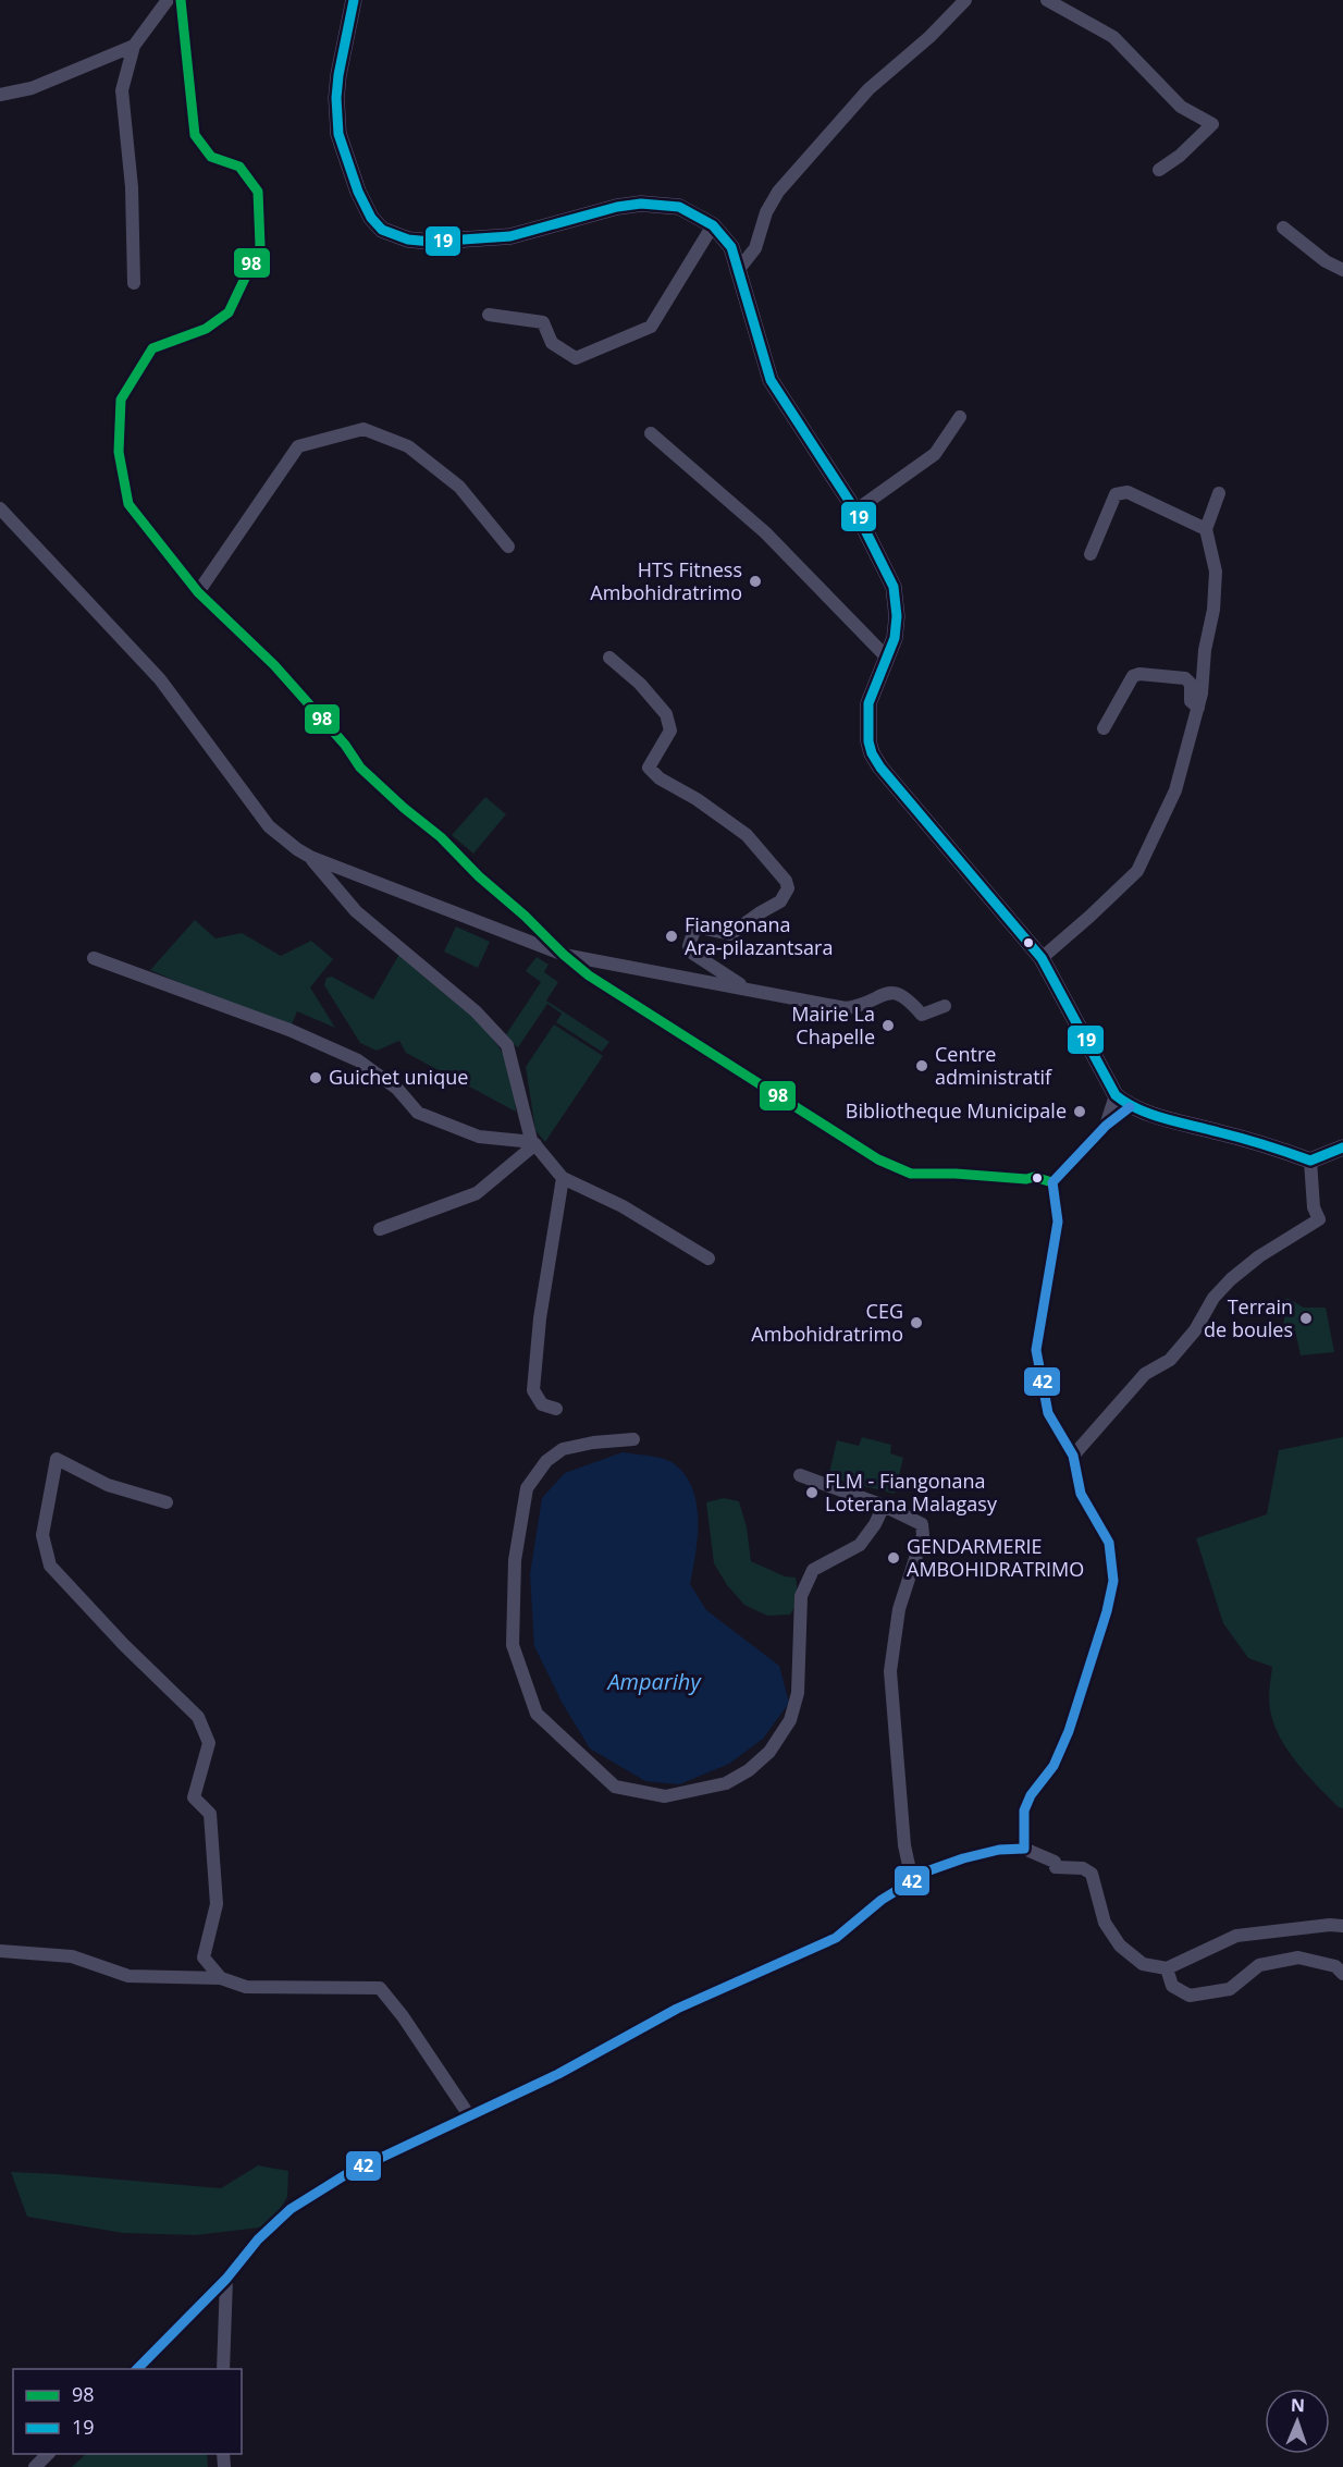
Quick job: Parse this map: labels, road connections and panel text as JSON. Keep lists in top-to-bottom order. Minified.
{"water":["Amparihy"],"places":["HTS Fitness Ambohidratrimo","Fiangonana Ara-pilazantsara","Mairie La Chapelle","Centre administratif","Guichet unique","Bibliotheque Municipale","Terrain de boules","CEG Ambohidratrimo","FLM - Fiangonana Loterana Malagasy","GENDARMERIE AMBOHIDRATRIMO"],"lines":["transit line 98","transit line 19","transit line 42"],"legend":["98","19"],"north":"top"}
